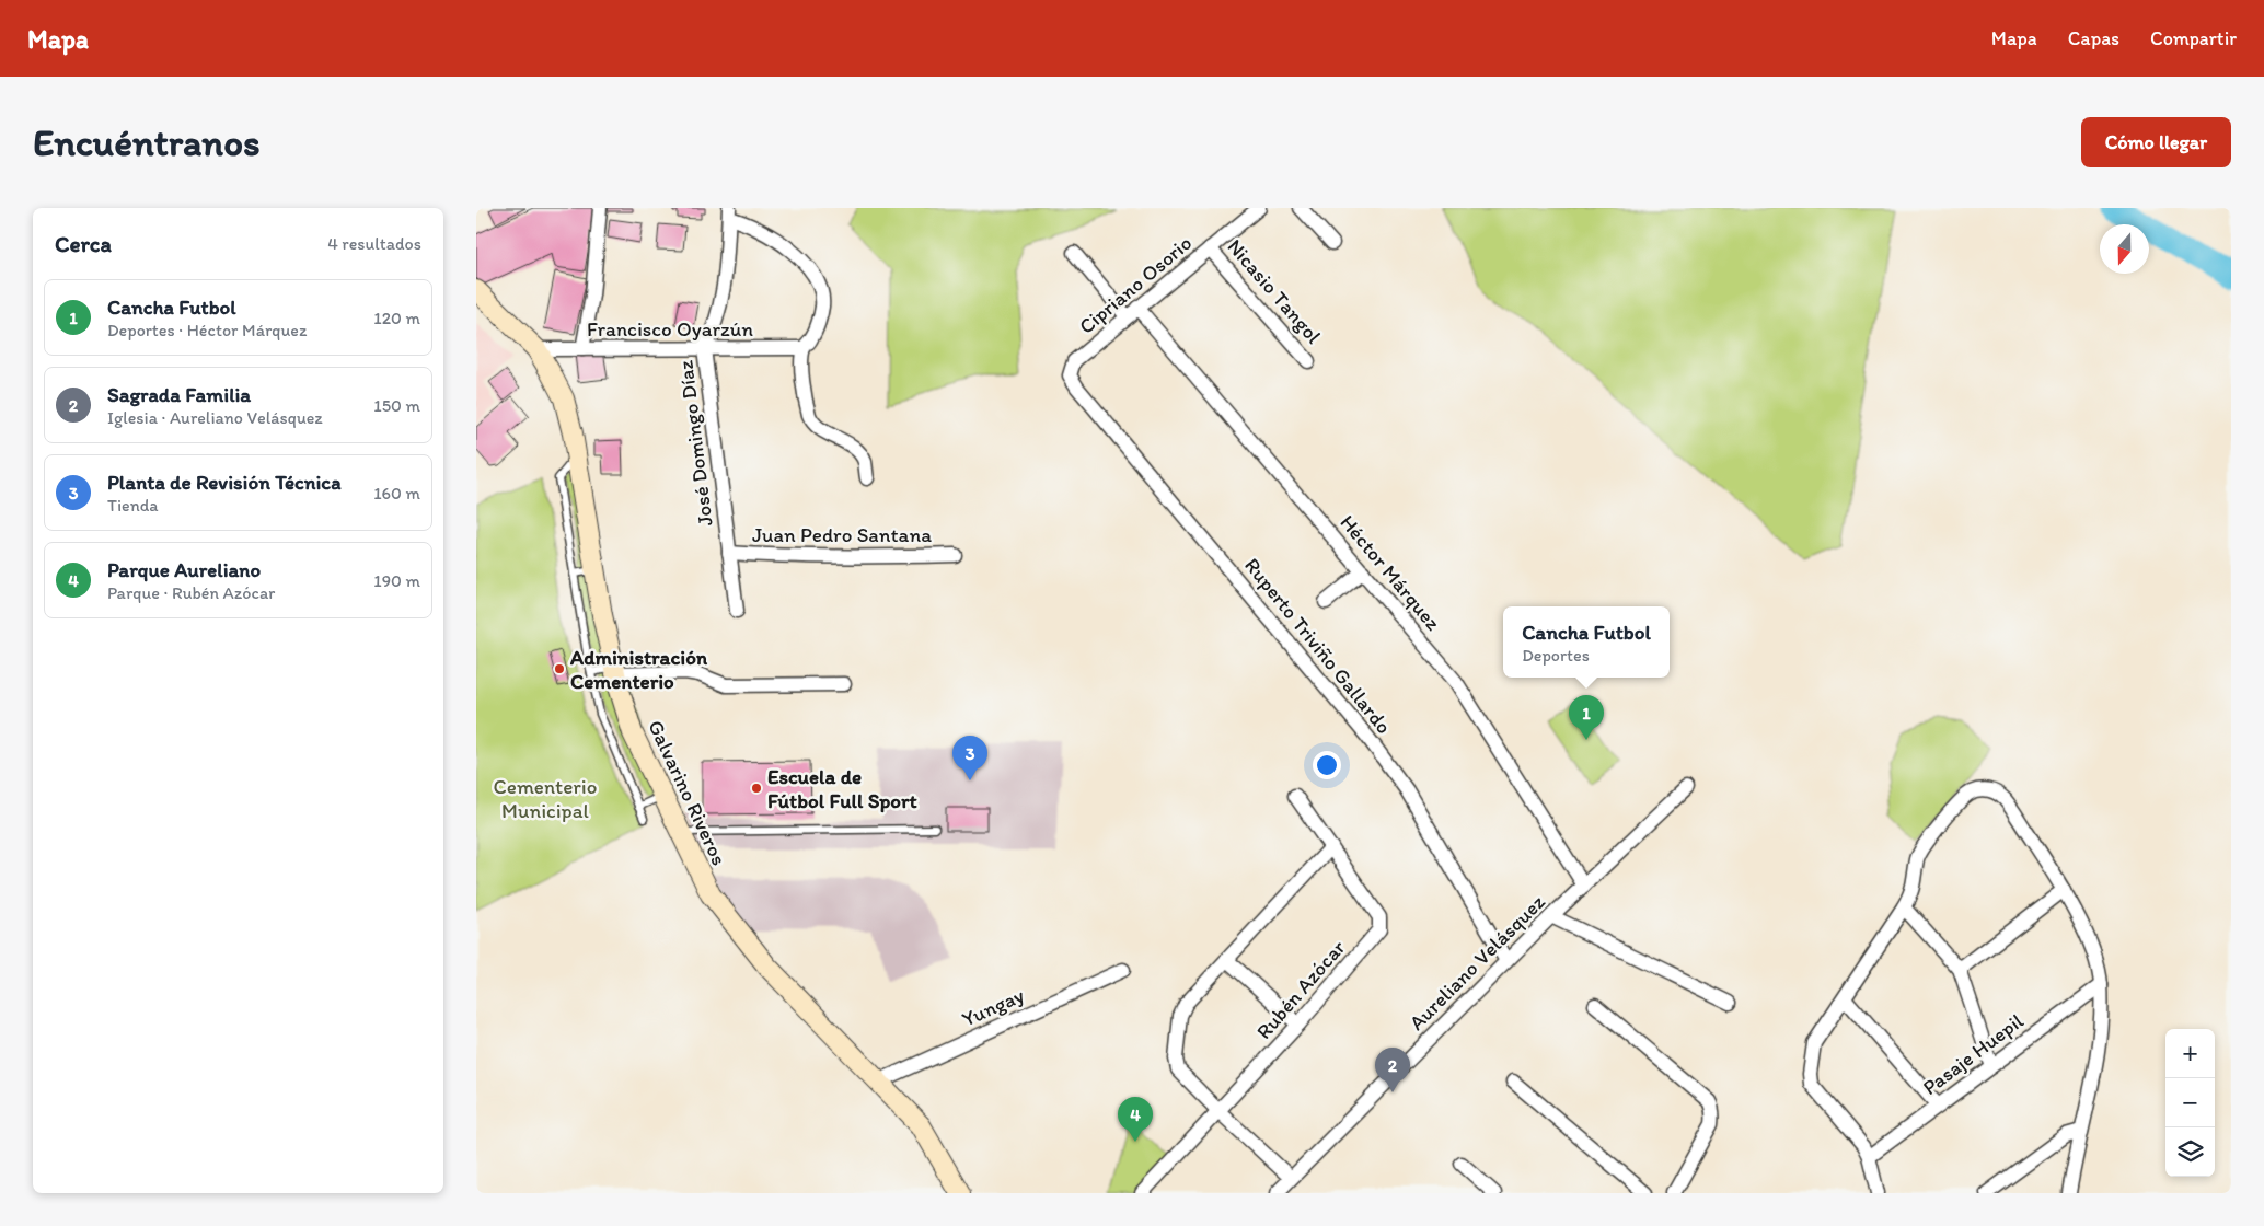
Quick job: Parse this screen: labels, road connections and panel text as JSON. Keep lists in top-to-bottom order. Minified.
{"streets":{"street":["Cipriano Osorio","Nicasio Tangol","Francisco Oyarzún","José Domingo Díaz","Juan Pedro Santana","Héctor Márquez","Ruperto Triviño Gallardo","Galvarino Riveros","Aureliano Velásquez","Rubén Azócar","Yungay","Pasaje Huepil"]},"crossings":[["Cipriano Osorio","Nicasio Tangol"],["Cipriano Osorio","Héctor Márquez"],["Cipriano Osorio","Ruperto Triviño Gallardo"],["Francisco Oyarzún","José Domingo Díaz"],["Francisco Oyarzún","Galvarino Riveros"],["José Domingo Díaz","Juan Pedro Santana"],["Héctor Márquez","Aureliano Velásquez"],["Ruperto Triviño Gallardo","Aureliano Velásquez"],["Galvarino Riveros","Yungay"]],"parks":["Cementerio Municipal"],"places":["Administración Cementerio","Escuela de Fútbol Full Sport"],"north":"bottom","page":{"header":"Mapa","nav":["Mapa","Capas","Compartir"],"buttons":"Cómo llegar","title":"Encuéntranos","heading":["Cerca","4 resultados"],"list":[{"mark":"1","name":"Cancha Futbol","note":"Deportes · Héctor Márquez","value":"120 m"},{"mark":"2","name":"Sagrada Familia","note":"Iglesia · Aureliano Velásquez","value":"150 m"},{"mark":"3","name":"Planta de Revisión Técnica","note":"Tienda","value":"160 m"},{"mark":"4","name":"Parque Aureliano","note":"Parque · Rubén Azócar","value":"190 m"}],"popup":["Cancha Futbol","Deportes"],"pins":["1","3","2","4"],"map_buttons":["+","−"]}}
